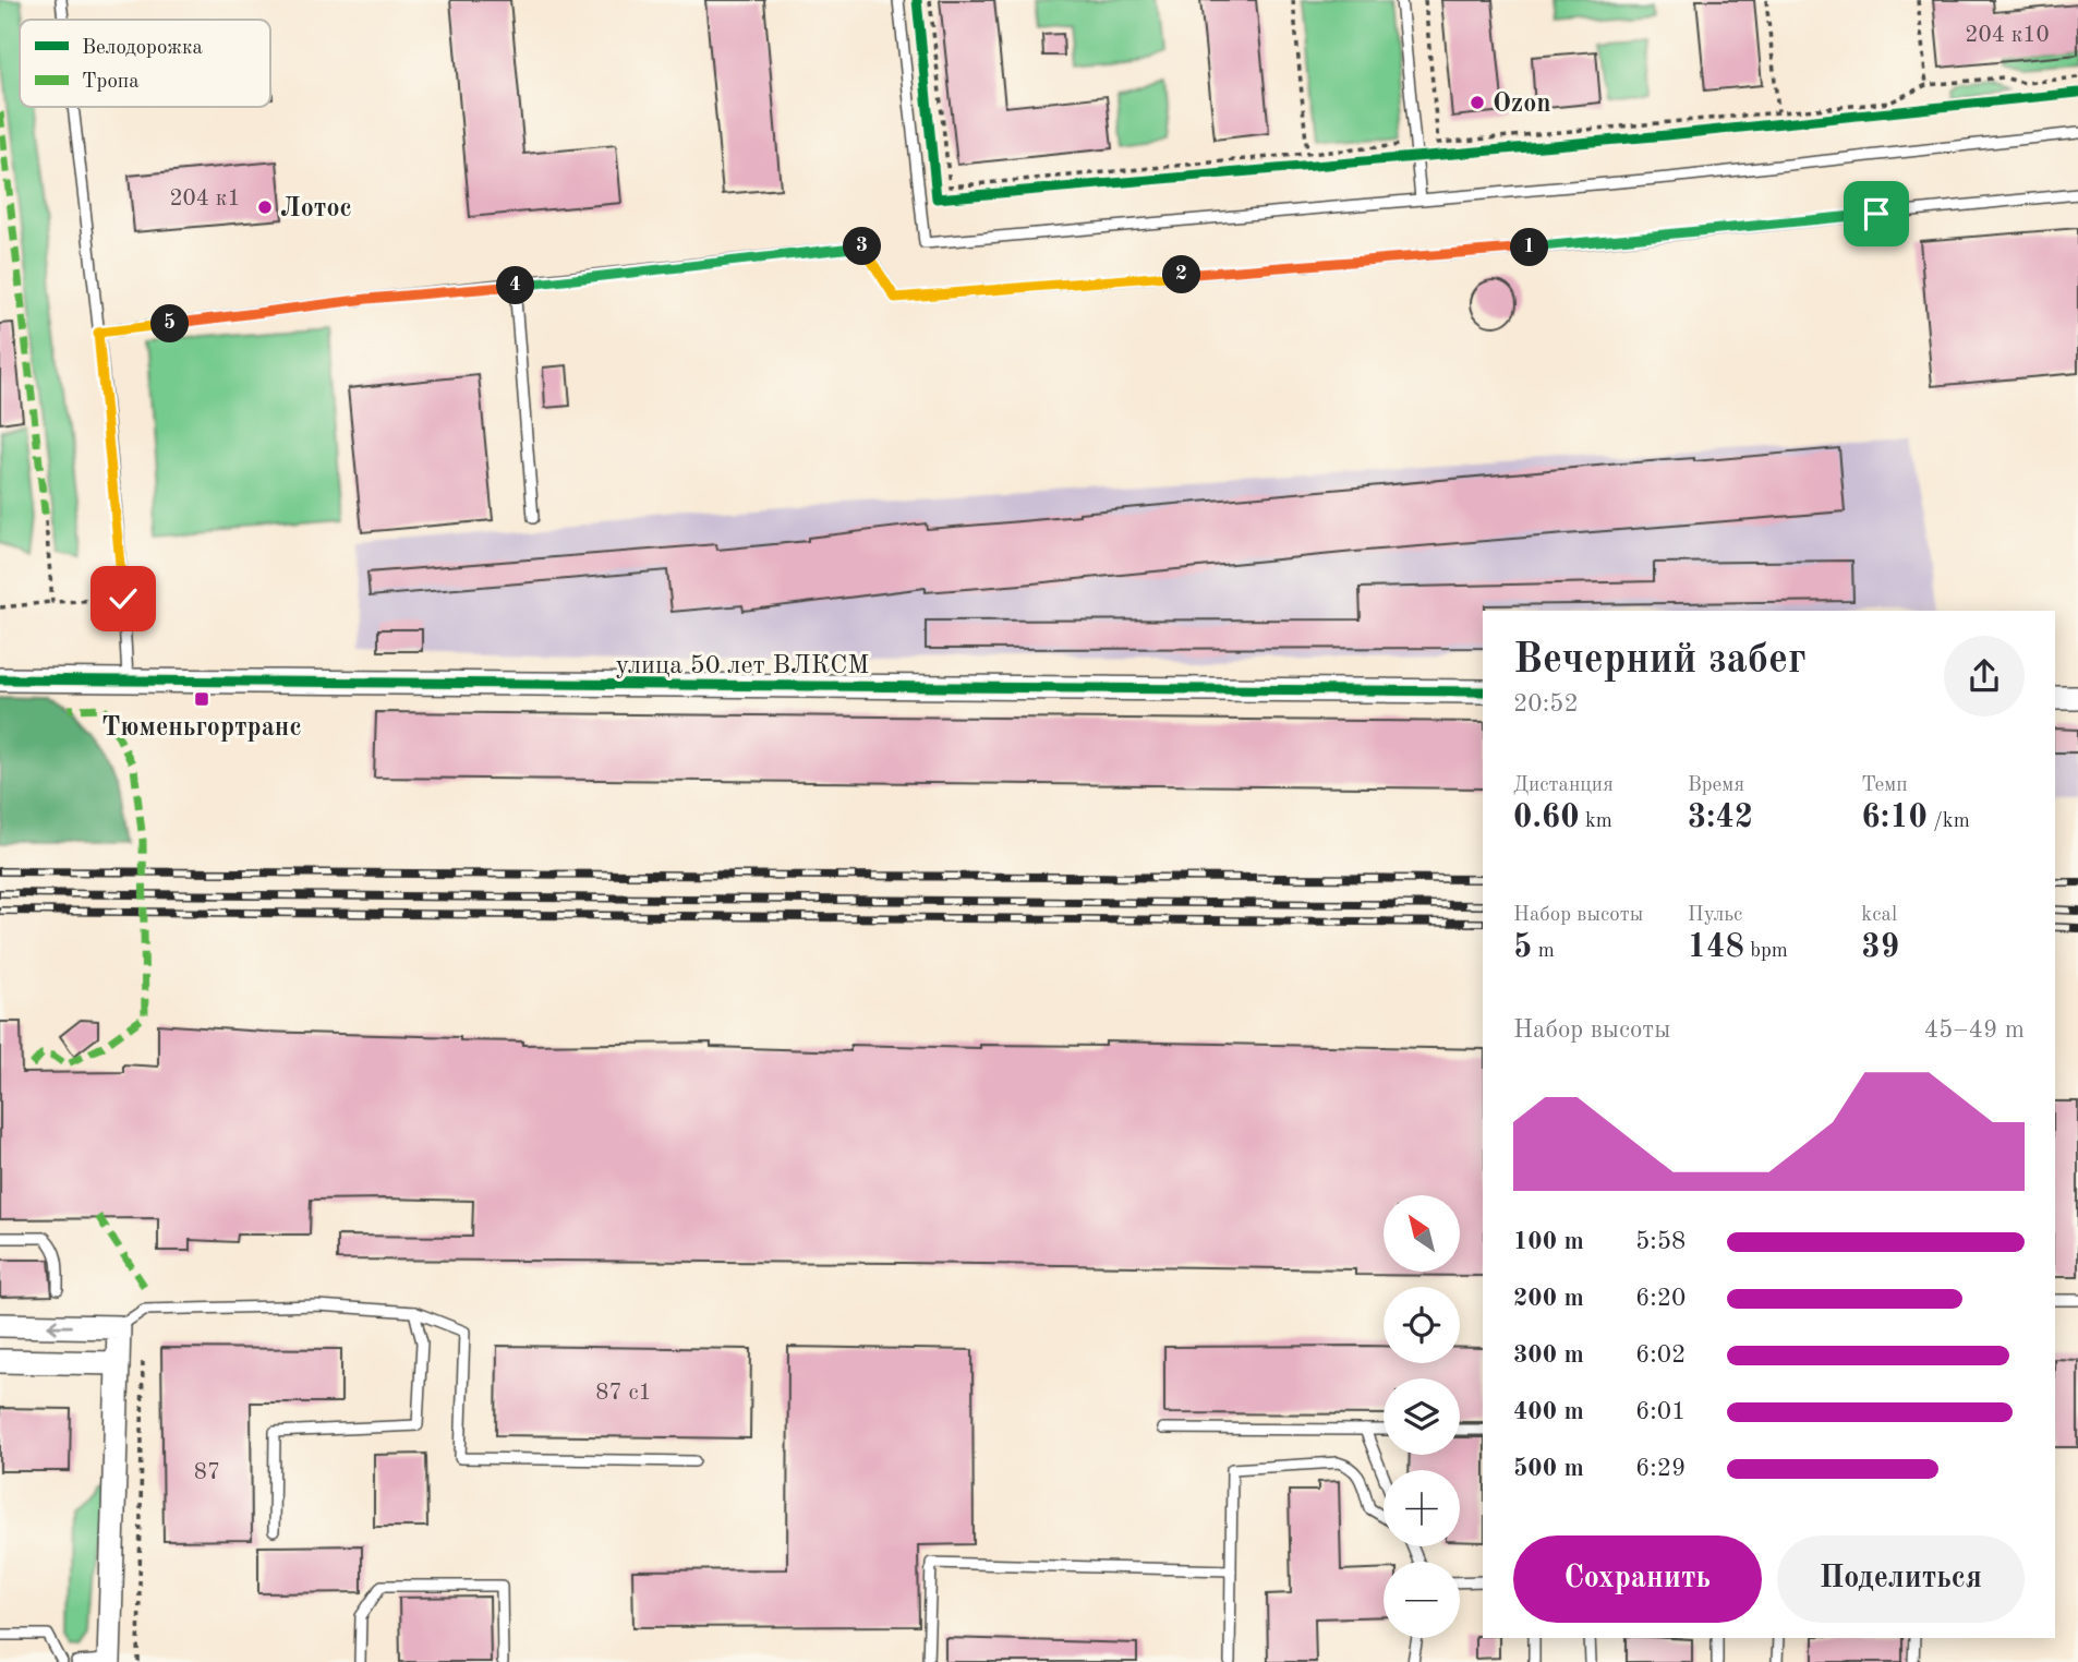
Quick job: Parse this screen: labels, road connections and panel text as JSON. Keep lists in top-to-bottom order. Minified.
{"streets":{"street":["улица 50 лет ВЛКСМ"]},"places":{"other":["Ozon","Лотос"],"transit":["Тюменьгортранс"]},"house_numbers":["204 к10","204 к1","87 с1","87"],"legend":["Велодорожка","Тропа"],"north":"top left","page":{"pins":["3","1","2","4","5"],"heading":["Вечерний забег","20:52"],"stats":[["Дистанция","0.60 km"],["Время","3:42"],["Темп","6:10 /km"],["Набор высоты","5 m"],["Пульс","148 bpm"],["kcal","39"]],"chart":["Набор высоты","45–49 m"],"map_buttons":["+","−"],"list":[{"name":"100 m","note":"5:58"},{"name":"200 m","note":"6:20"},{"name":"300 m","note":"6:02"},{"name":"400 m","note":"6:01"},{"name":"500 m","note":"6:29"}],"buttons":["Сохранить","Поделиться"]}}
